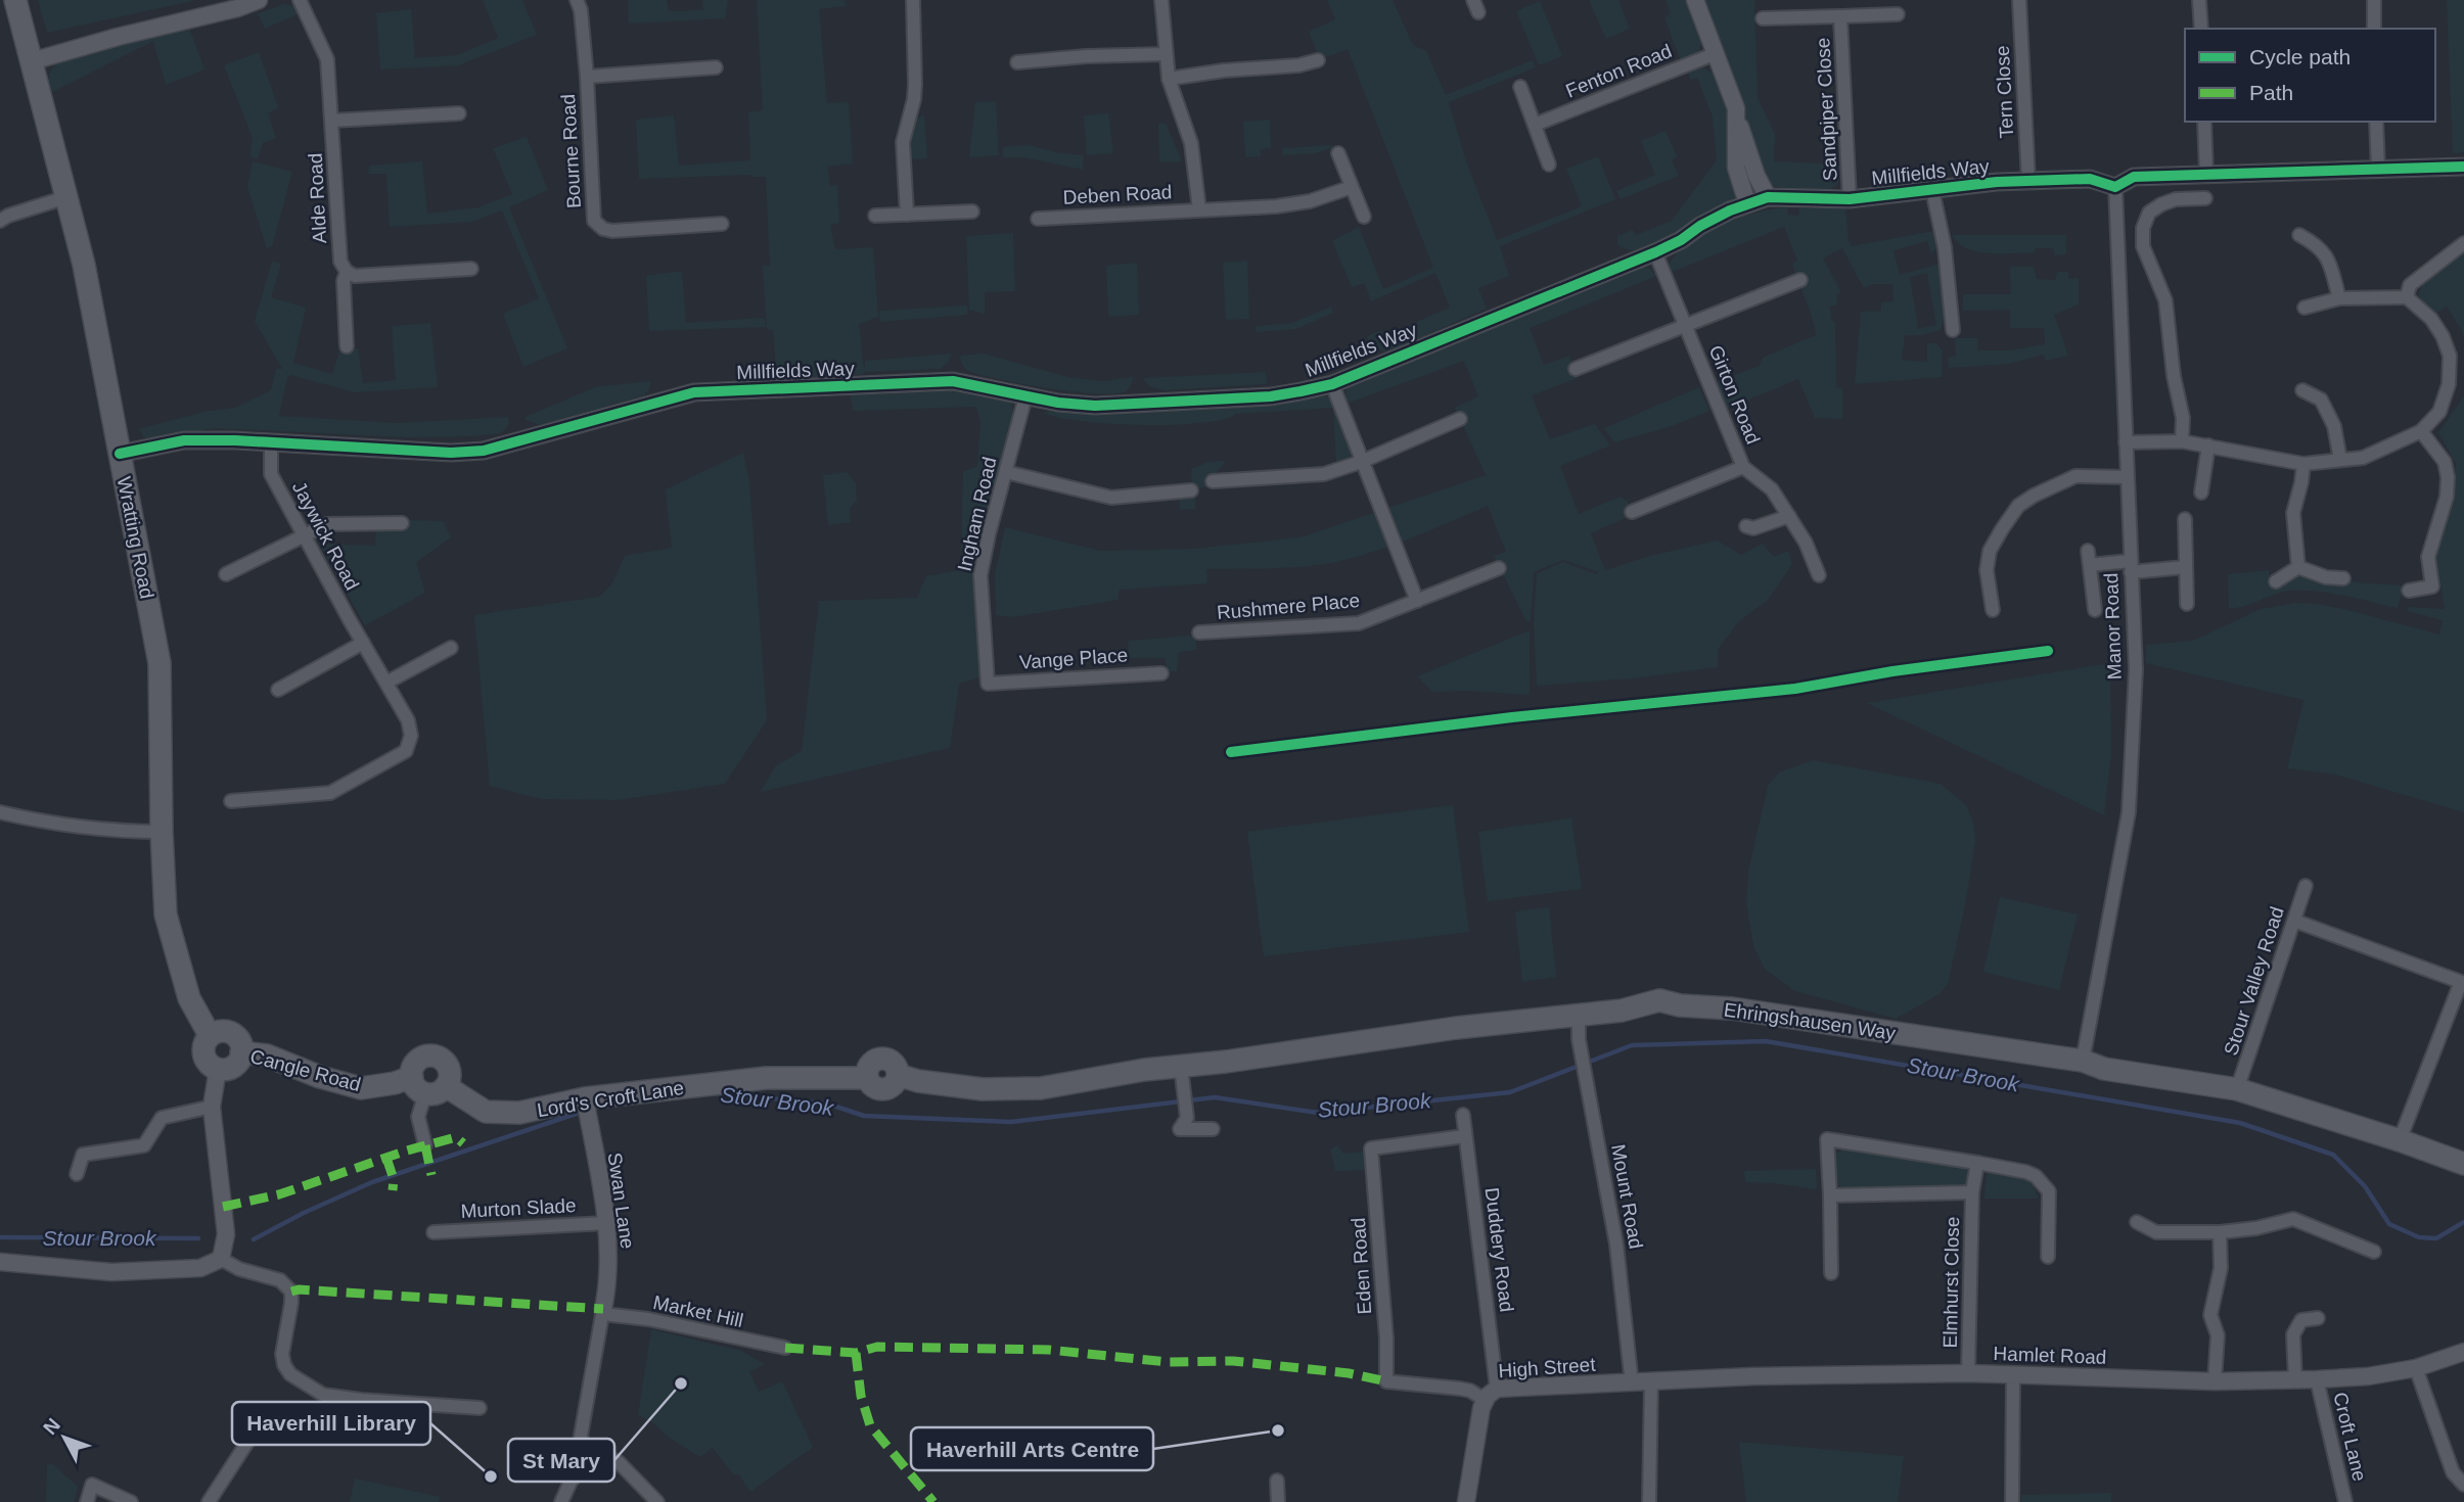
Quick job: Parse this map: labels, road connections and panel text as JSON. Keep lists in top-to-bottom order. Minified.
{"streets":{"main road":["Wratting Road","Ehringshausen Way","Cangle Road","Lord's Croft Lane"],"street":["Fenton Road","Tern Close","Sandpiper Close","Bourne Road","Millfields Way","Deben Road","Alde Road","Girton Road","Ingham Road","Jaywick Road","Rushmere Place","Manor Road","Vange Place","Stour Valley Road","Mount Road","Swan Lane","Murton Slade","Duddery Road","Eden Road","Elmhurst Close","Market Hill","Hamlet Road","High Street","Croft Lane"]},"crossings":[["Tern Close","Millfields Way"],["Sandpiper Close","Millfields Way"],["Millfields Way","Girton Road"],["Millfields Way","Ingham Road"],["Millfields Way","Jaywick Road"],["Millfields Way","Wratting Road"],["Millfields Way","Manor Road"],["Ingham Road","Vange Place"],["Wratting Road","Cangle Road"],["Manor Road","Ehringshausen Way"],["Stour Valley Road","Ehringshausen Way"],["Ehringshausen Way","Lord's Croft Lane"],["Ehringshausen Way","Mount Road"],["Cangle Road","Lord's Croft Lane"],["Lord's Croft Lane","Swan Lane"],["Mount Road","Hamlet Road"],["Mount Road","High Street"],["Swan Lane","Murton Slade"],["Swan Lane","Market Hill"],["Duddery Road","Eden Road"],["Duddery Road","High Street"],["Eden Road","High Street"],["Elmhurst Close","Hamlet Road"],["Hamlet Road","High Street"],["Hamlet Road","Croft Lane"]],"water":["Stour Brook"],"places":["St Mary","Haverhill Arts Centre","Haverhill Library"],"legend":["Cycle path","Path"],"north":"top left"}
